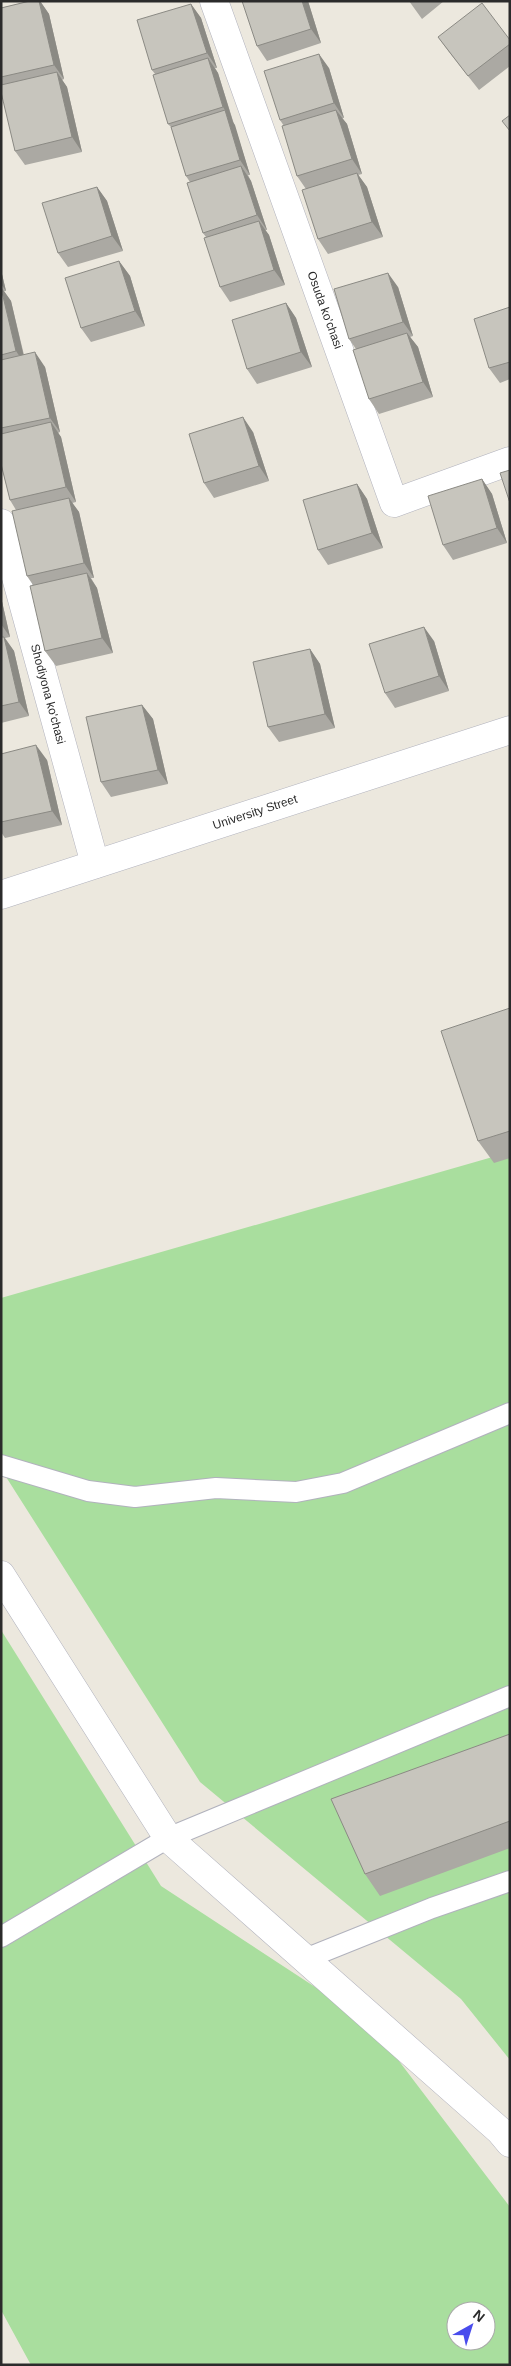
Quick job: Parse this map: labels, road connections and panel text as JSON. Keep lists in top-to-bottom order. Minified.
{"streets":{"street":["Osuda ko'chasi","Shodiyona ko'chasi","University Street"]},"crossings":[["Shodiyona ko'chasi","University Street"]],"north":"top right"}
